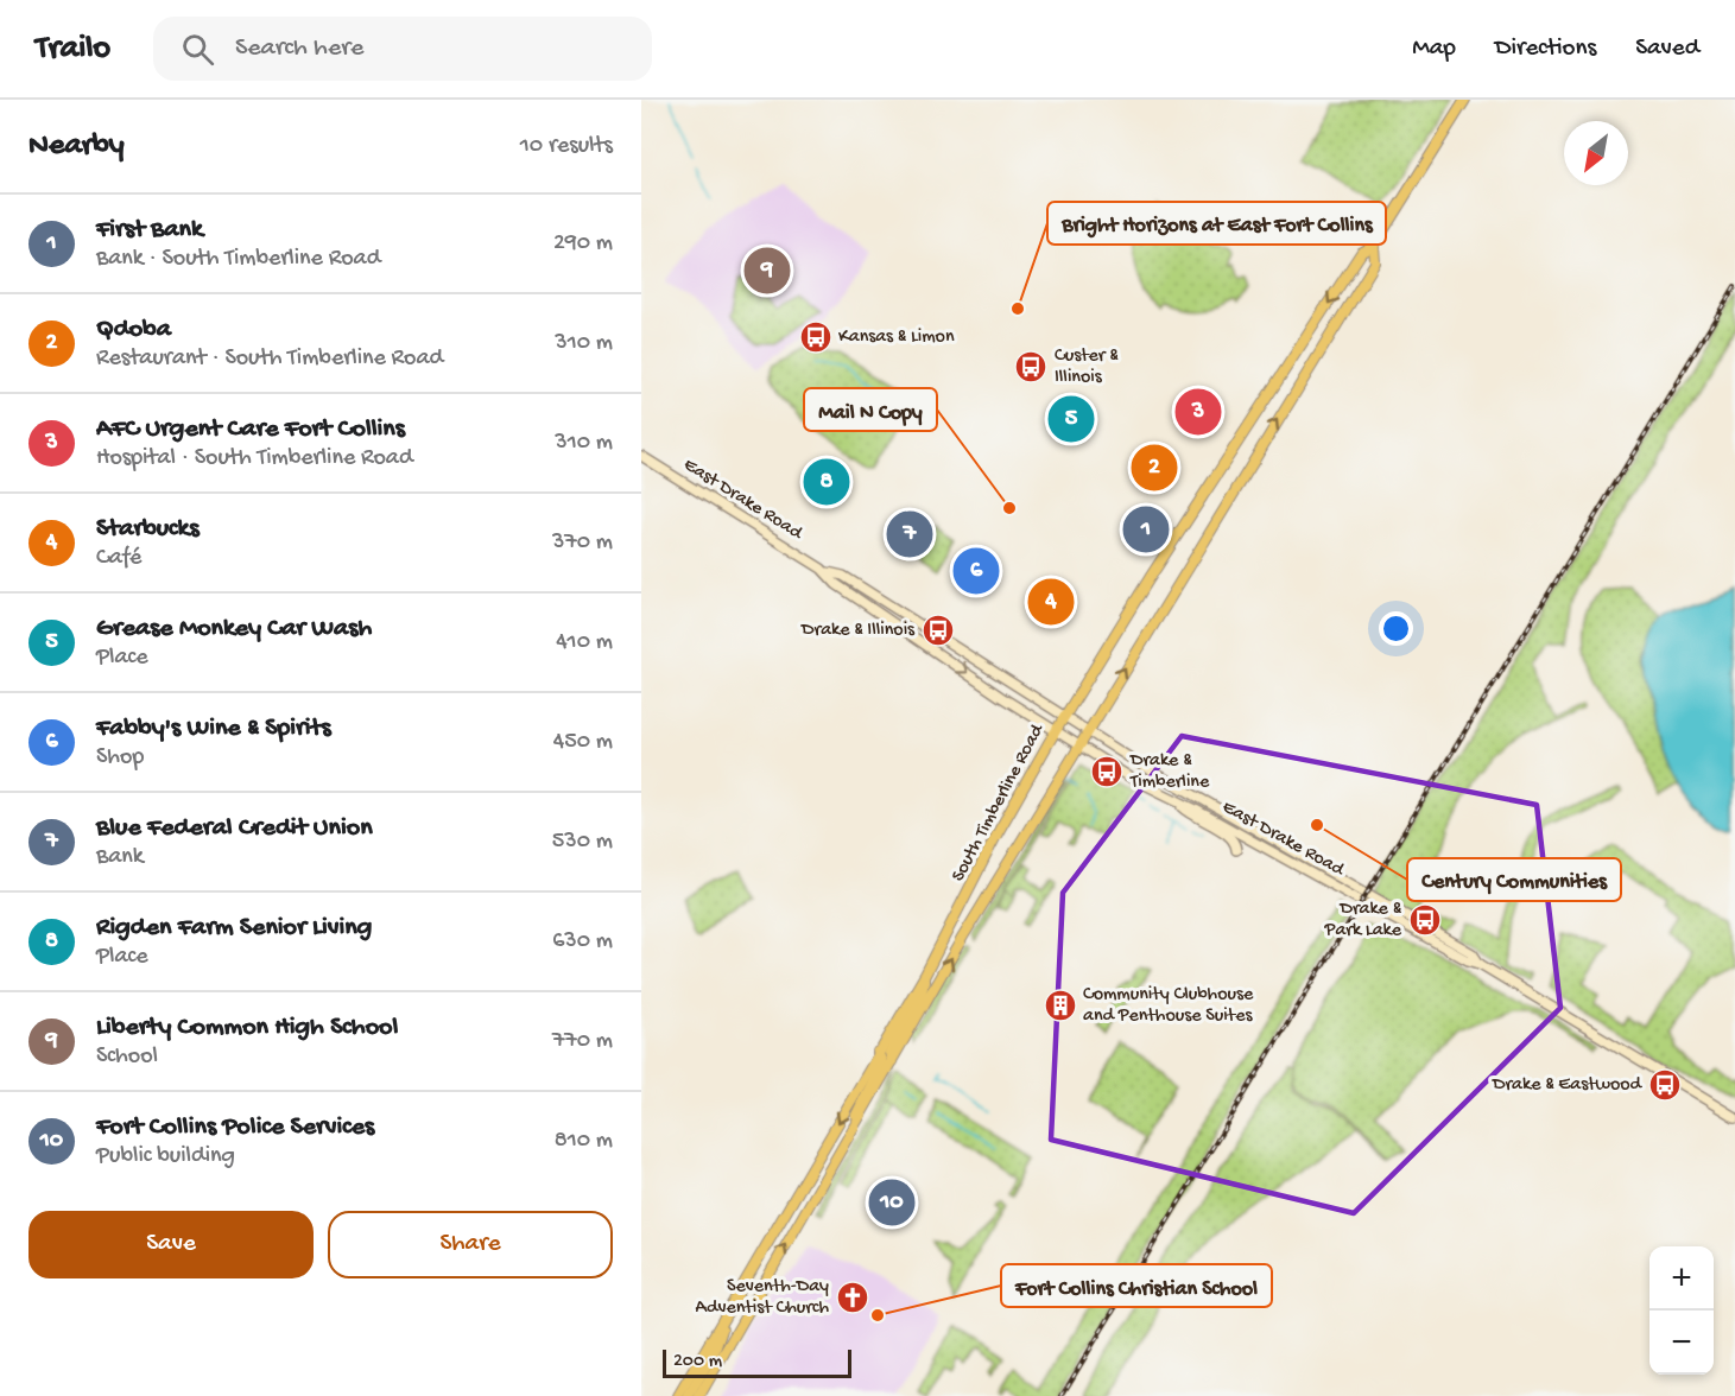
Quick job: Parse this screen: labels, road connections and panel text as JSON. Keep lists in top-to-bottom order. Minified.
{"streets":{"main road":["East Drake Road","South Timberline Road"]},"crossings":[["East Drake Road","South Timberline Road"]],"places":{"other":["Bright Horizons at East Fort Collins","Mail N Copy","Century Communities","Fort Collins Christian School"],"bus stop":["Kansas & Limon","Custer & Illinois","Drake & Illinois","Drake & Timberline","Drake & Park Lake","Drake & Eastwood"],"building":["Community Clubhouse and Penthouse Suites"],"church":["Seventh-Day Adventist Church"]},"scale_bar":"200 m","north":"bottom left","page":{"header":"Trailo","search":"Search here","nav":["Map","Directions","Saved"],"heading":["Nearby","10 results"],"list":[{"mark":"1","name":"First Bank","note":"Bank · South Timberline Road","value":"290 m"},{"mark":"2","name":"Qdoba","note":"Restaurant · South Timberline Road","value":"310 m"},{"mark":"3","name":"AFC Urgent Care Fort Collins","note":"Hospital · South Timberline Road","value":"310 m"},{"mark":"4","name":"Starbucks","note":"Café","value":"370 m"},{"mark":"5","name":"Grease Monkey Car Wash","note":"Place","value":"410 m"},{"mark":"6","name":"Fabby's Wine & Spirits","note":"Shop","value":"450 m"},{"mark":"7","name":"Blue Federal Credit Union","note":"Bank","value":"530 m"},{"mark":"8","name":"Rigden Farm Senior Living","note":"Place","value":"630 m"},{"mark":"9","name":"Liberty Common High School","note":"School","value":"770 m"},{"mark":"10","name":"Fort Collins Police Services","note":"Public building","value":"810 m"}],"pins":["9","3","5","2","8","1","7","6","4","10"],"buttons":["Save","Share"],"map_buttons":["+","−"],"scale":"200 m"}}
